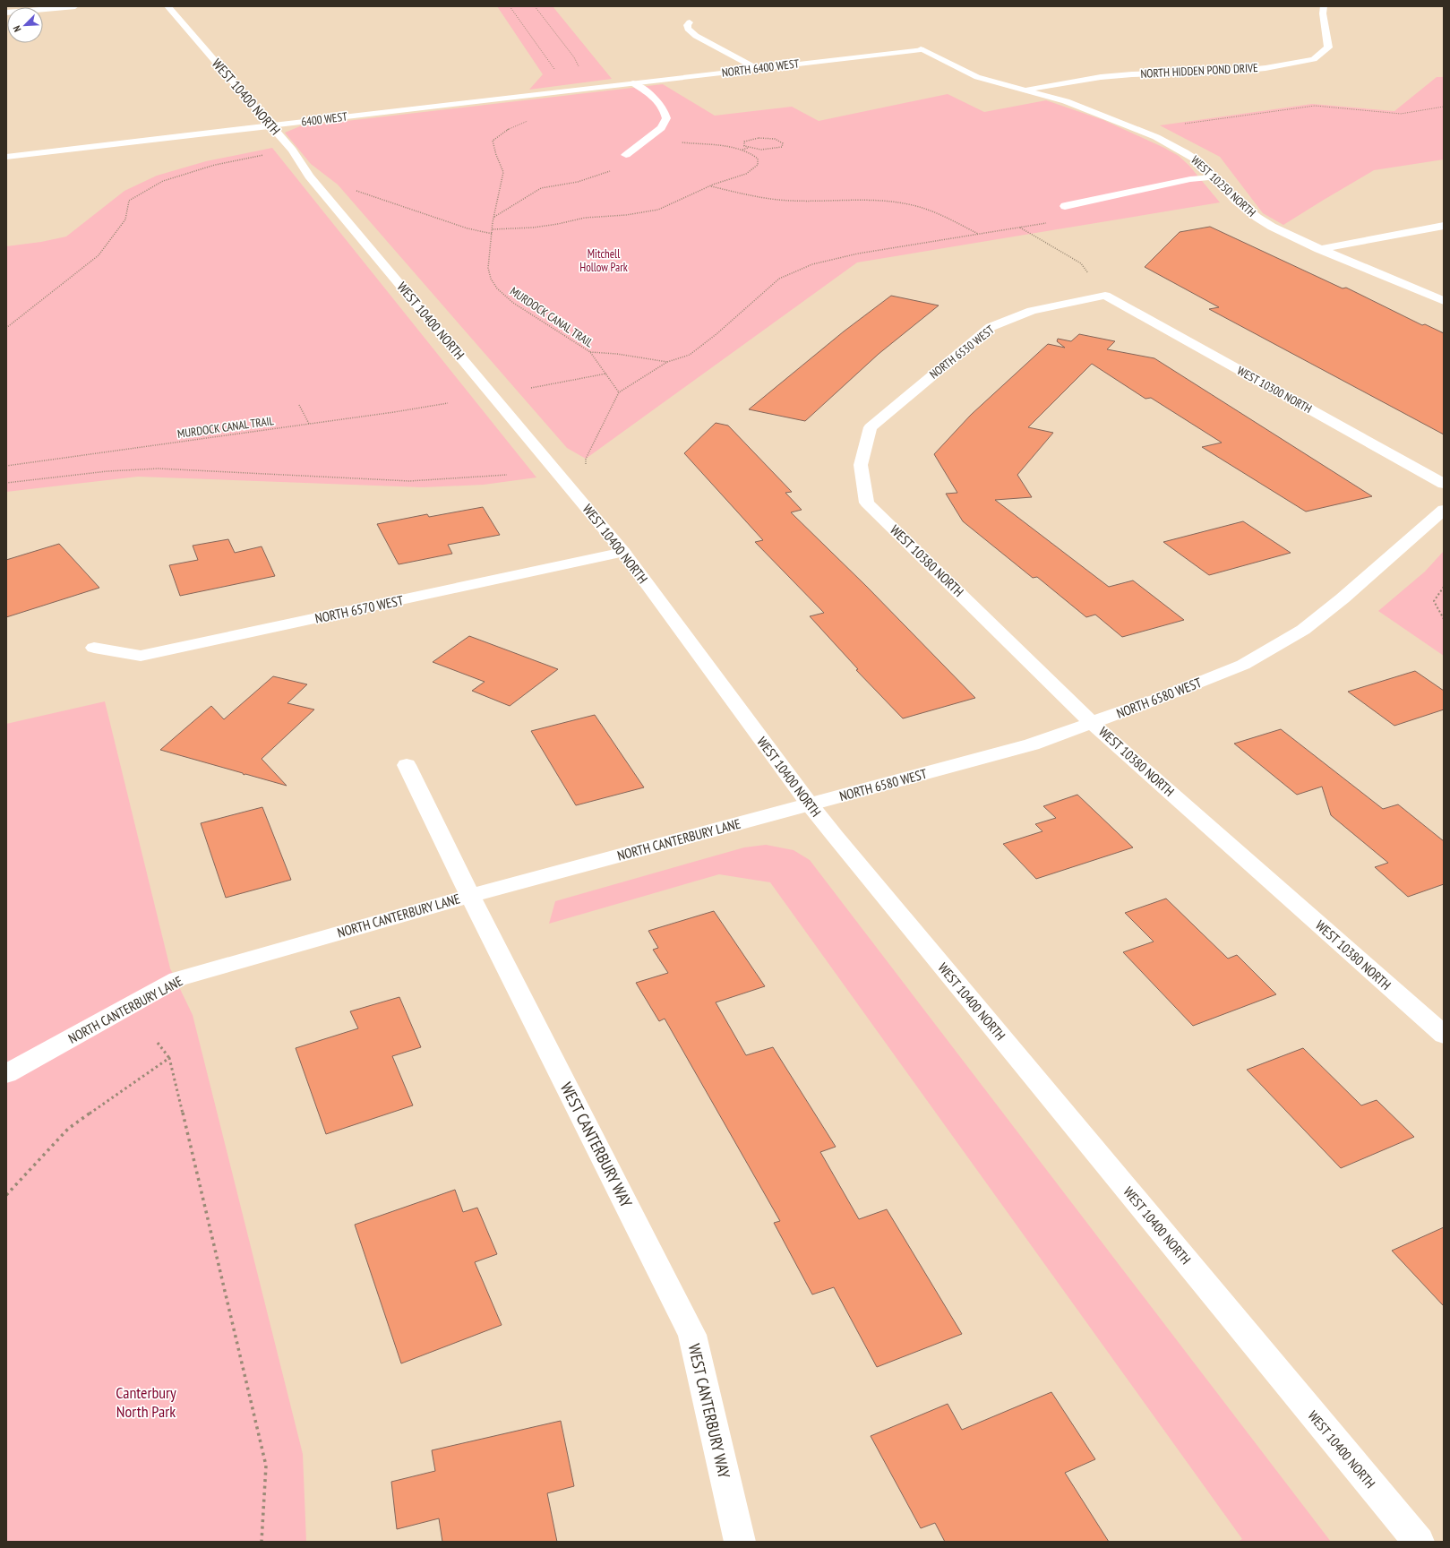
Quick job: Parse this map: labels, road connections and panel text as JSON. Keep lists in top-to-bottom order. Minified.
{"streets":{"street":["NORTH 6400 WEST","NORTH HIDDEN POND DRIVE","WEST 10400 NORTH","6400 WEST","WEST 10250 NORTH","NORTH 6530 WEST","WEST 10300 NORTH","WEST 10380 NORTH","NORTH 6570 WEST","NORTH 6580 WEST","NORTH CANTERBURY LANE","WEST CANTERBURY WAY"],"path":["MURDOCK CANAL TRAIL"]},"crossings":[["NORTH 6400 WEST","6400 WEST"],["NORTH 6400 WEST","WEST 10250 NORTH"],["NORTH HIDDEN POND DRIVE","WEST 10250 NORTH"],["WEST 10400 NORTH","6400 WEST"],["WEST 10400 NORTH","NORTH 6570 WEST"],["WEST 10400 NORTH","NORTH 6580 WEST"],["WEST 10400 NORTH","NORTH CANTERBURY LANE"],["NORTH 6530 WEST","WEST 10300 NORTH"],["NORTH 6530 WEST","WEST 10380 NORTH"],["WEST 10380 NORTH","NORTH 6580 WEST"],["NORTH 6580 WEST","NORTH CANTERBURY LANE"],["NORTH CANTERBURY LANE","WEST CANTERBURY WAY"]],"parks":["Mitchell Hollow Park","Canterbury North Park"],"north":"bottom left"}
